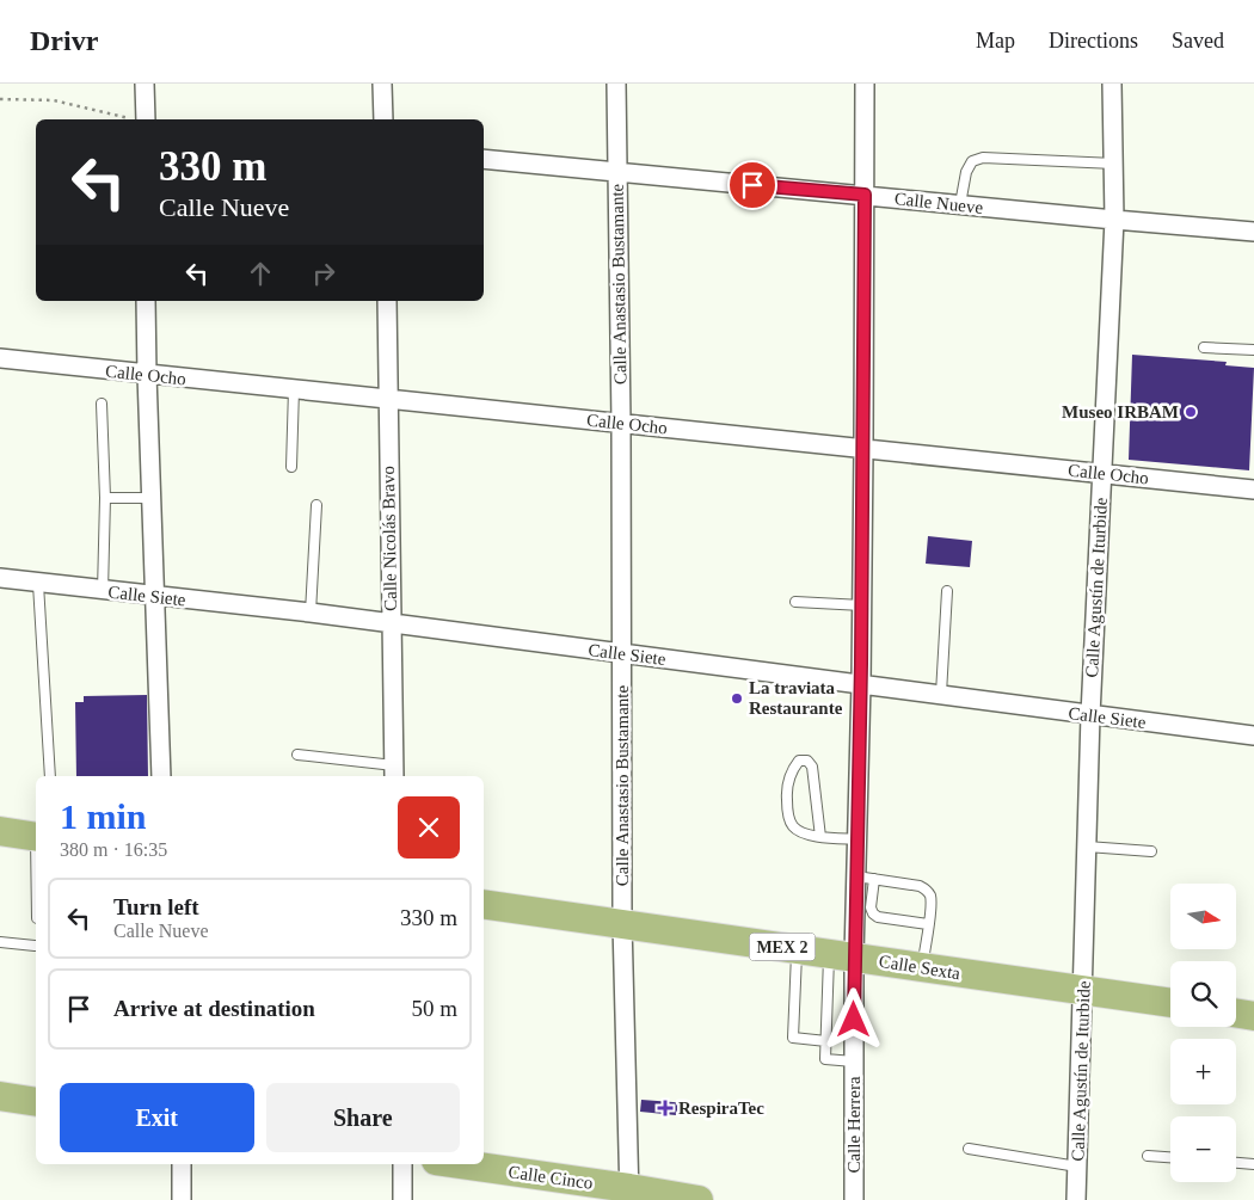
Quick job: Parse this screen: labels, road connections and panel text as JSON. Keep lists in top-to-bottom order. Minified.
{"streets":{"main road":["MEX 2","Calle Sexta","Calle Cinco"],"street":["Calle Nueve","Calle Anastasio Bustamante","Calle Ocho","Calle Nicolás Bravo","Calle Agustín de Iturbide","Calle Siete","Calle Herrera"]},"crossings":[["Calle Nueve","Calle Anastasio Bustamante"],["Calle Nueve","Calle Agustín de Iturbide"],["Calle Nueve","Calle Herrera"],["Calle Anastasio Bustamante","Calle Ocho"],["Calle Anastasio Bustamante","Calle Siete"],["Calle Anastasio Bustamante","Calle Sexta"],["Calle Anastasio Bustamante","Calle Cinco"],["Calle Ocho","Calle Nicolás Bravo"],["Calle Ocho","Calle Agustín de Iturbide"],["Calle Ocho","Calle Herrera"],["Calle Nicolás Bravo","Calle Siete"],["Calle Agustín de Iturbide","Calle Siete"],["Calle Agustín de Iturbide","Calle Sexta"],["Calle Siete","Calle Herrera"],["Calle Sexta","Calle Herrera"]],"places":{"other":["Museo IRBAM","La traviata Restaurante"],"health":["RespiraTec"]},"north":"right","page":{"header":"Drivr","nav":["Map","Directions","Saved"],"turn":["330 m","Calle Nueve"],"heading":["1 min","380 m · 16:35"],"list":[{"name":"Turn left","note":"Calle Nueve","value":"330 m"},{"name":"Arrive at destination","value":"50 m"}],"map_buttons":["+","−"],"buttons":["Exit","Share"]}}
